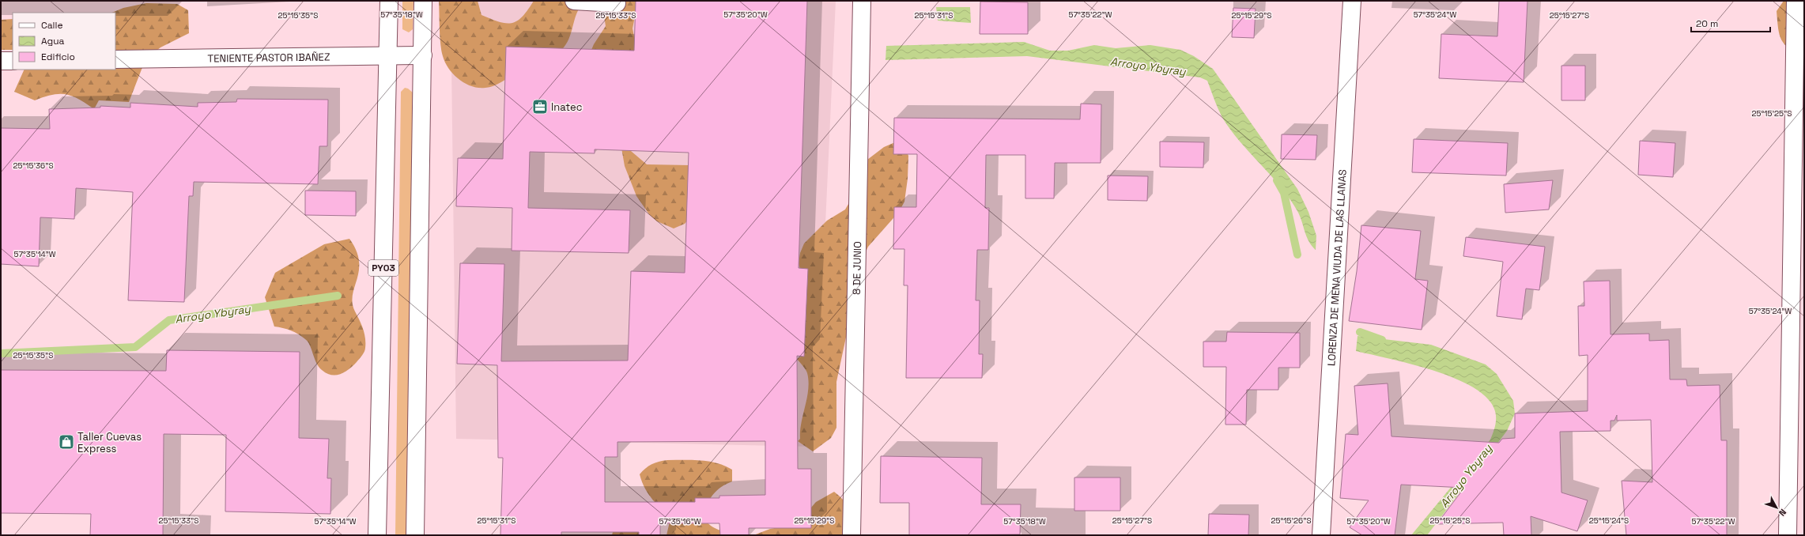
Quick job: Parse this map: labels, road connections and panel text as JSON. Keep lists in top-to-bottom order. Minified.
{"streets":{"main road":["TENIENTE PASTOR IBAÑEZ","PY03","8 DE JUNIO","LORENZA DE MENA VIUDA DE LAS LLANAS"]},"crossings":[["TENIENTE PASTOR IBAÑEZ","PY03"]],"water":["Arroyo Ybyray"],"places":{"office":["Inatec"],"shop":["Taller Cuevas Express"]},"legend":["Calle","Agua","Edificio"],"scale_bar":"20 m","north":"bottom right","coordinates":["57°35'22\"W","57°35'18\"W","57°35'20\"W","57°35'24\"W","25°15'35\"S","25°15'33\"S","25°15'31\"S","25°15'29\"S","25°15'27\"S","25°15'25\"S","25°15'36\"S","57°35'14\"W","25°15'26\"S","25°15'24\"S","57°35'16\"W"]}
